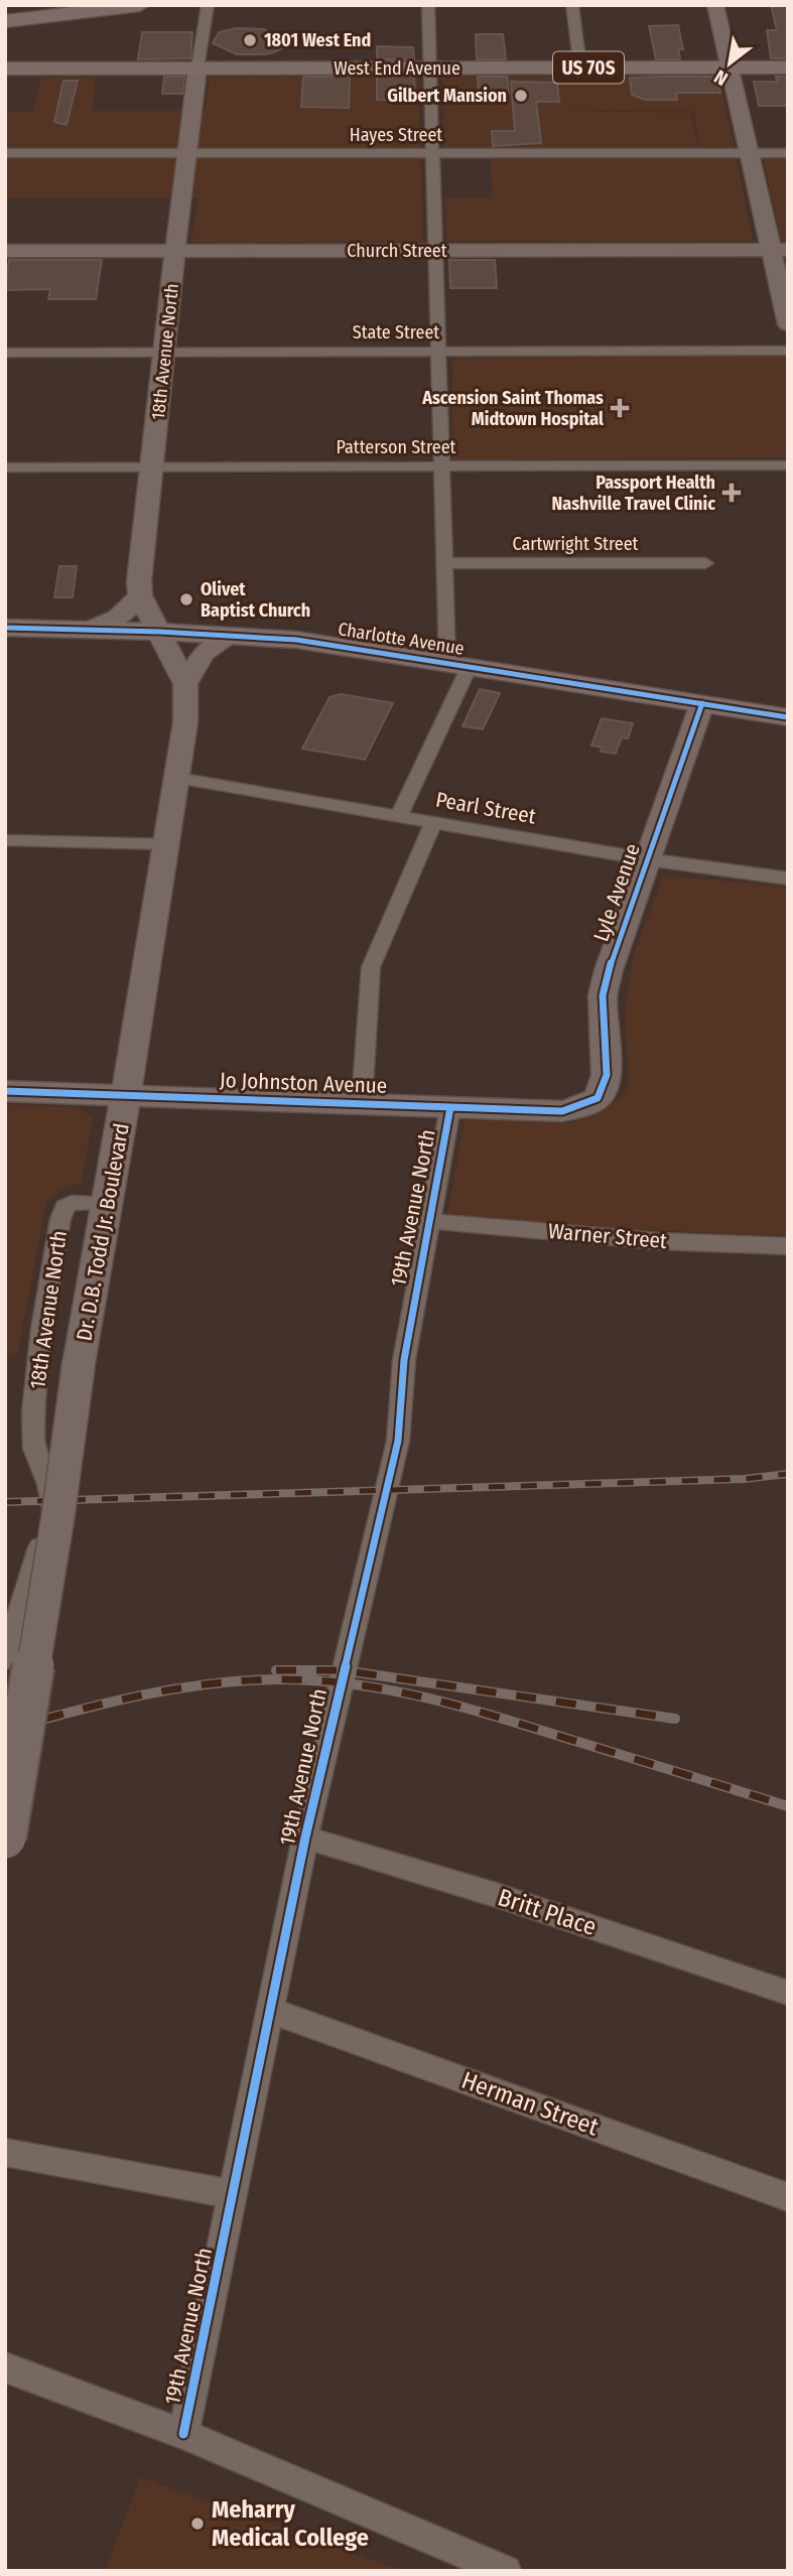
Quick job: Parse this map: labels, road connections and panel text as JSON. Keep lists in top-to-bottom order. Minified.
{"streets":{"main road":["US 70S","West End Avenue","Church Street","18th Avenue North","Charlotte Avenue","Lyle Avenue","Jo Johnston Avenue","Dr. D.B. Todd Jr. Boulevard"],"street":["Hayes Street","State Street","Patterson Street","Cartwright Street","Pearl Street","19th Avenue North","Warner Street","Britt Place","Herman Street"]},"crossings":[["West End Avenue","18th Avenue North"],["Hayes Street","18th Avenue North"],["Church Street","18th Avenue North"],["State Street","18th Avenue North"],["18th Avenue North","Patterson Street"],["18th Avenue North","Dr. D.B. Todd Jr. Boulevard"],["Charlotte Avenue","Lyle Avenue"],["Charlotte Avenue","Dr. D.B. Todd Jr. Boulevard"],["Pearl Street","Lyle Avenue"],["Pearl Street","Dr. D.B. Todd Jr. Boulevard"],["Lyle Avenue","Jo Johnston Avenue"],["Jo Johnston Avenue","19th Avenue North"],["Jo Johnston Avenue","Dr. D.B. Todd Jr. Boulevard"],["19th Avenue North","Warner Street"],["19th Avenue North","Britt Place"],["19th Avenue North","Herman Street"]],"places":{"other":["1801 West End","Gilbert Mansion","Olivet Baptist Church","Meharry Medical College"],"health":["Ascension Saint Thomas Midtown Hospital","Passport Health Nashville Travel Clinic"]},"north":"bottom left"}
